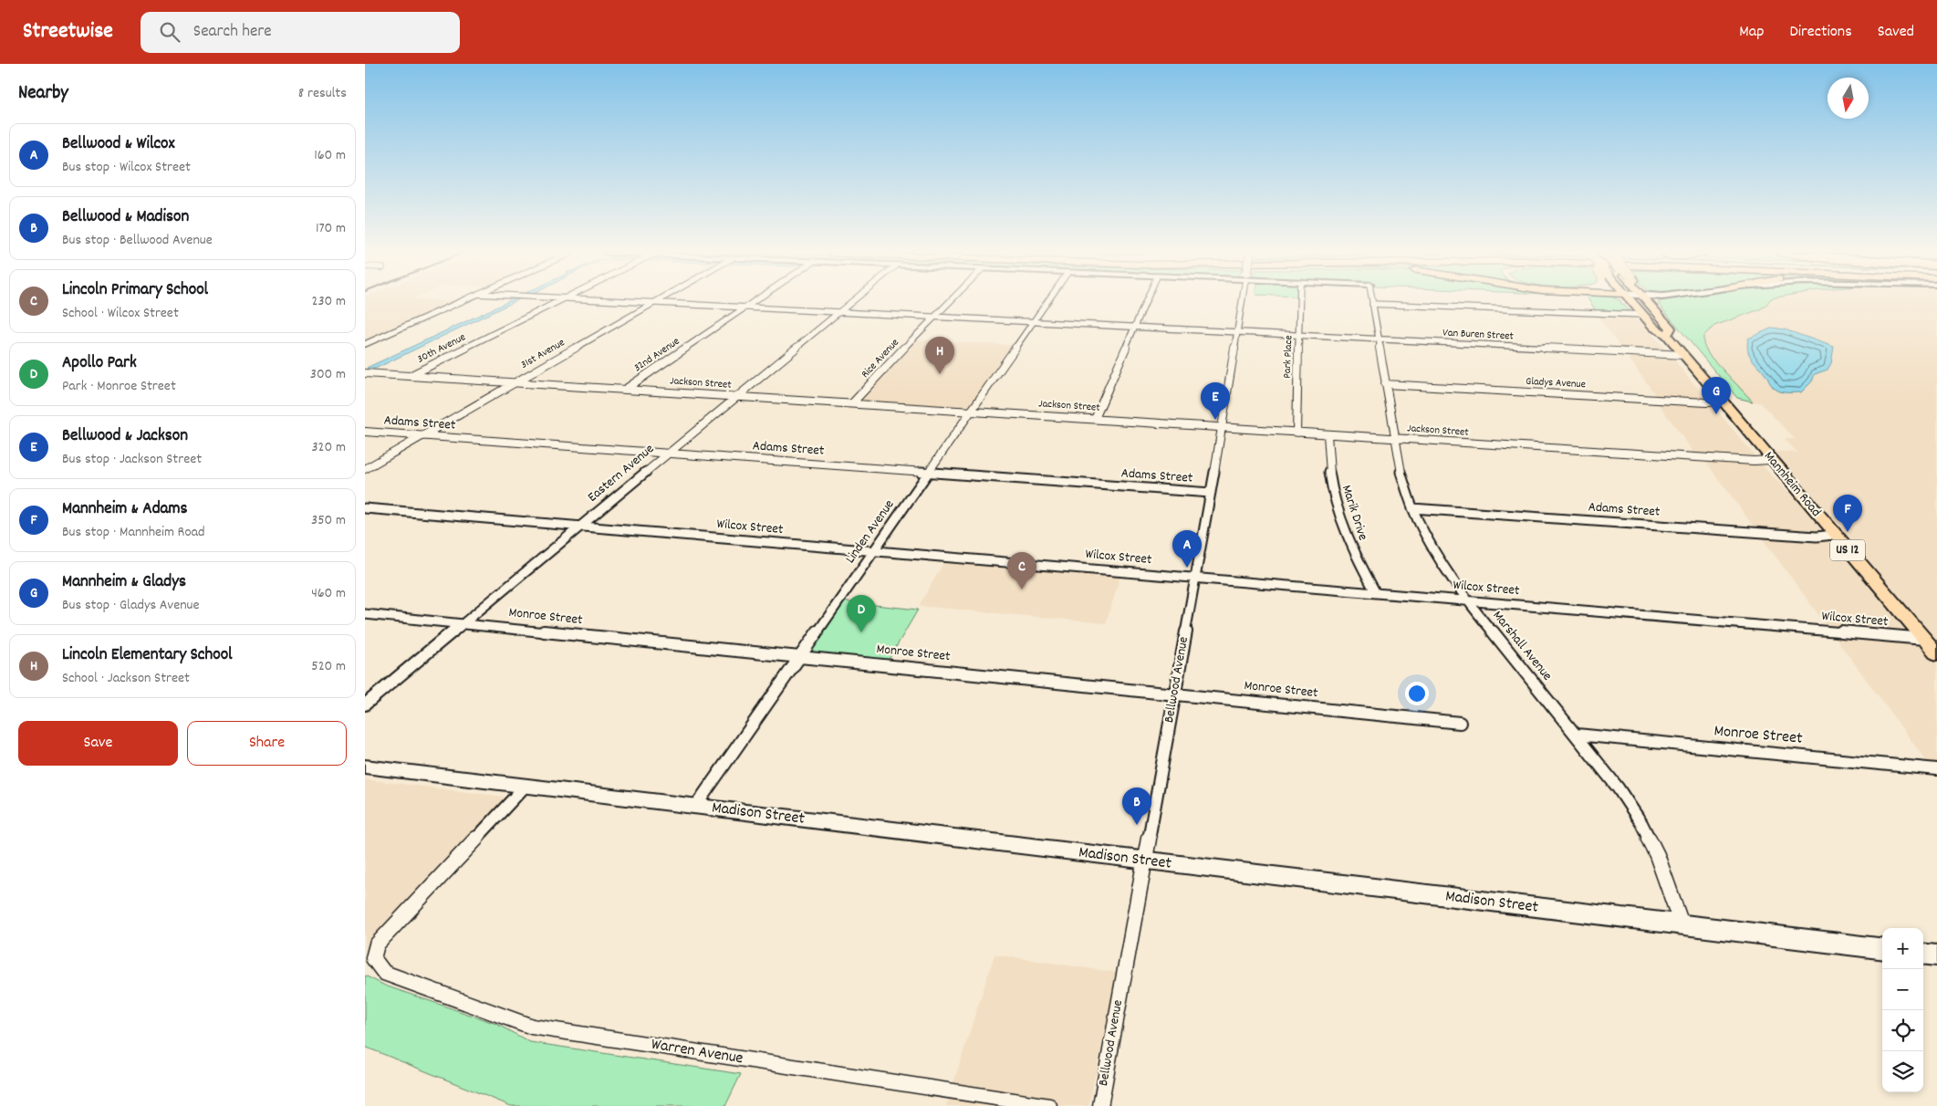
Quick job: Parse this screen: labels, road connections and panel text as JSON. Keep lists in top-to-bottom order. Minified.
{"streets":{"main road":["Mannheim Road","US 12"],"street":["Van Buren Street","30th Avenue","31st Avenue","32nd Avenue","Park Place","Rice Avenue","Jackson Street","Gladys Avenue","Adams Street","Eastern Avenue","Marik Drive","Wilcox Street","Linden Avenue","Monroe Street","Marshall Avenue","Bellwood Avenue","Madison Street","Warren Avenue"]},"crossings":[["Van Buren Street","31st Avenue"],["Van Buren Street","32nd Avenue"],["Van Buren Street","Park Place"],["Van Buren Street","Rice Avenue"],["Van Buren Street","Eastern Avenue"],["Van Buren Street","Mannheim Road"],["Van Buren Street","Linden Avenue"],["Van Buren Street","Marshall Avenue"],["Van Buren Street","Bellwood Avenue"],["30th Avenue","Jackson Street"],["31st Avenue","Jackson Street"],["31st Avenue","Adams Street"],["32nd Avenue","Jackson Street"],["Park Place","Jackson Street"],["Rice Avenue","Jackson Street"],["Jackson Street","Eastern Avenue"],["Jackson Street","Mannheim Road"],["Jackson Street","Marik Drive"],["Jackson Street","Linden Avenue"],["Jackson Street","Marshall Avenue"],["Jackson Street","Bellwood Avenue"],["Gladys Avenue","Mannheim Road"],["Gladys Avenue","Marshall Avenue"],["Adams Street","Eastern Avenue"],["Adams Street","Mannheim Road"],["Adams Street","Linden Avenue"],["Adams Street","Marshall Avenue"],["Adams Street","Bellwood Avenue"],["Eastern Avenue","Wilcox Street"],["Eastern Avenue","Monroe Street"],["Mannheim Road","Wilcox Street"],["Marik Drive","Wilcox Street"],["Wilcox Street","Linden Avenue"],["Wilcox Street","Marshall Avenue"],["Wilcox Street","Bellwood Avenue"],["Linden Avenue","Monroe Street"],["Linden Avenue","Madison Street"],["Monroe Street","Marshall Avenue"],["Monroe Street","Bellwood Avenue"],["Marshall Avenue","Madison Street"],["Bellwood Avenue","Madison Street"],["Madison Street","Warren Avenue"]],"north":"bottom","page":{"header":"Streetwise","search":"Search here","nav":["Map","Directions","Saved"],"heading":["Nearby","8 results"],"list":[{"mark":"A","name":"Bellwood & Wilcox","note":"Bus stop · Wilcox Street","value":"160 m"},{"mark":"B","name":"Bellwood & Madison","note":"Bus stop · Bellwood Avenue","value":"170 m"},{"mark":"C","name":"Lincoln Primary School","note":"School · Wilcox Street","value":"230 m"},{"mark":"D","name":"Apollo Park","note":"Park · Monroe Street","value":"300 m"},{"mark":"E","name":"Bellwood & Jackson","note":"Bus stop · Jackson Street","value":"320 m"},{"mark":"F","name":"Mannheim & Adams","note":"Bus stop · Mannheim Road","value":"350 m"},{"mark":"G","name":"Mannheim & Gladys","note":"Bus stop · Gladys Avenue","value":"460 m"},{"mark":"H","name":"Lincoln Elementary School","note":"School · Jackson Street","value":"520 m"}],"pins":["H","G","E","F","A","C","D","B"],"buttons":["Save","Share"],"map_buttons":["+","−"]}}
